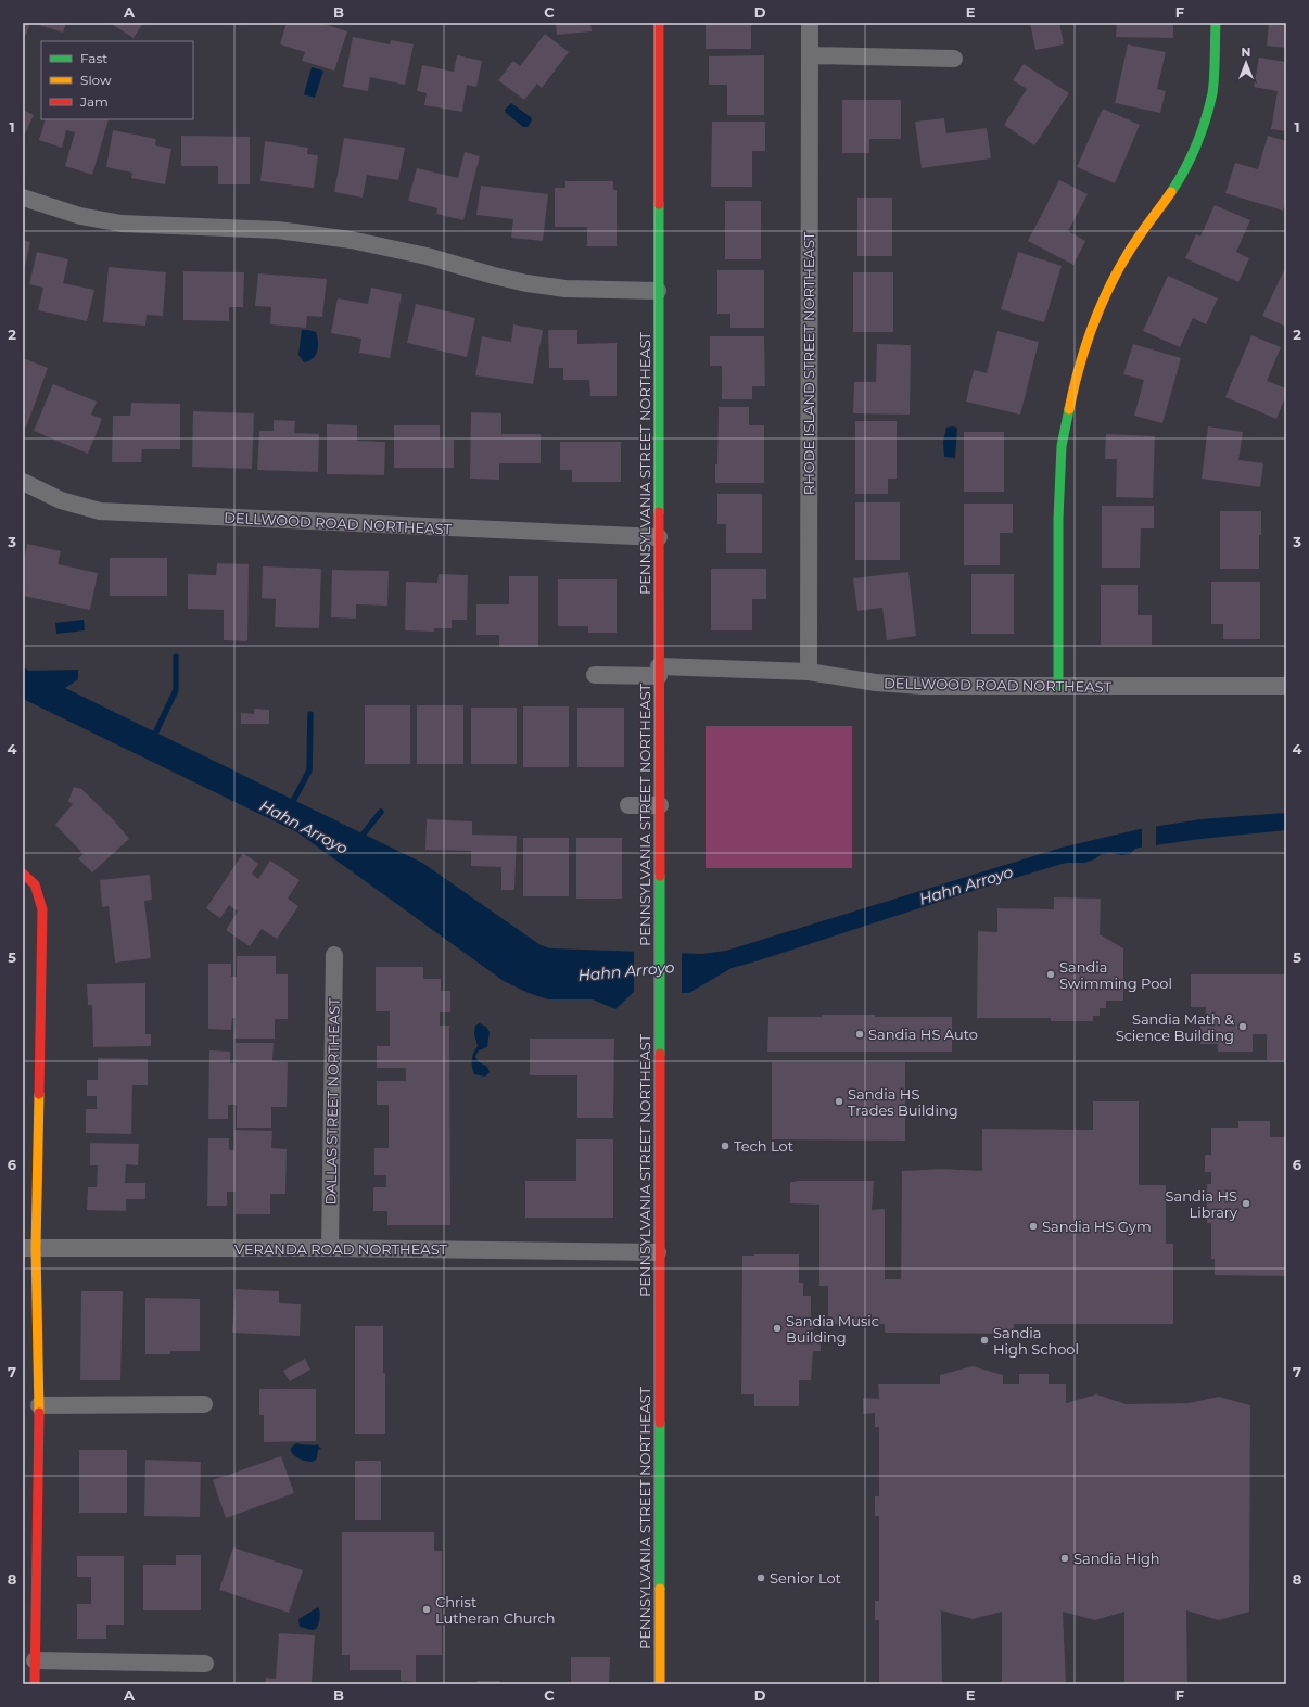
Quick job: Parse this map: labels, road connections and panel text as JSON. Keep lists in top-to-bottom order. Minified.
{"streets":{"street":["RHODE ISLAND STREET NORTHEAST","PENNSYLVANIA STREET NORTHEAST","DELLWOOD ROAD NORTHEAST","DALLAS STREET NORTHEAST","VERANDA ROAD NORTHEAST"]},"crossings":[["RHODE ISLAND STREET NORTHEAST","DELLWOOD ROAD NORTHEAST"],["PENNSYLVANIA STREET NORTHEAST","DELLWOOD ROAD NORTHEAST"],["PENNSYLVANIA STREET NORTHEAST","VERANDA ROAD NORTHEAST"],["DALLAS STREET NORTHEAST","VERANDA ROAD NORTHEAST"]],"water":["Hahn Arroyo"],"places":["Sandia Swimming Pool","Sandia Math & Science Building","Sandia HS Auto","Sandia HS Trades Building","Tech Lot","Sandia HS Library","Sandia HS Gym","Sandia Music Building","Sandia High School","Sandia High","Senior Lot","Christ Lutheran Church"],"legend":["Fast","Slow","Jam"],"north":"top","grid":{"columns":["A","B","C","D","E","F"],"rows":["1","2","3","4","5","6","7","8"]}}
